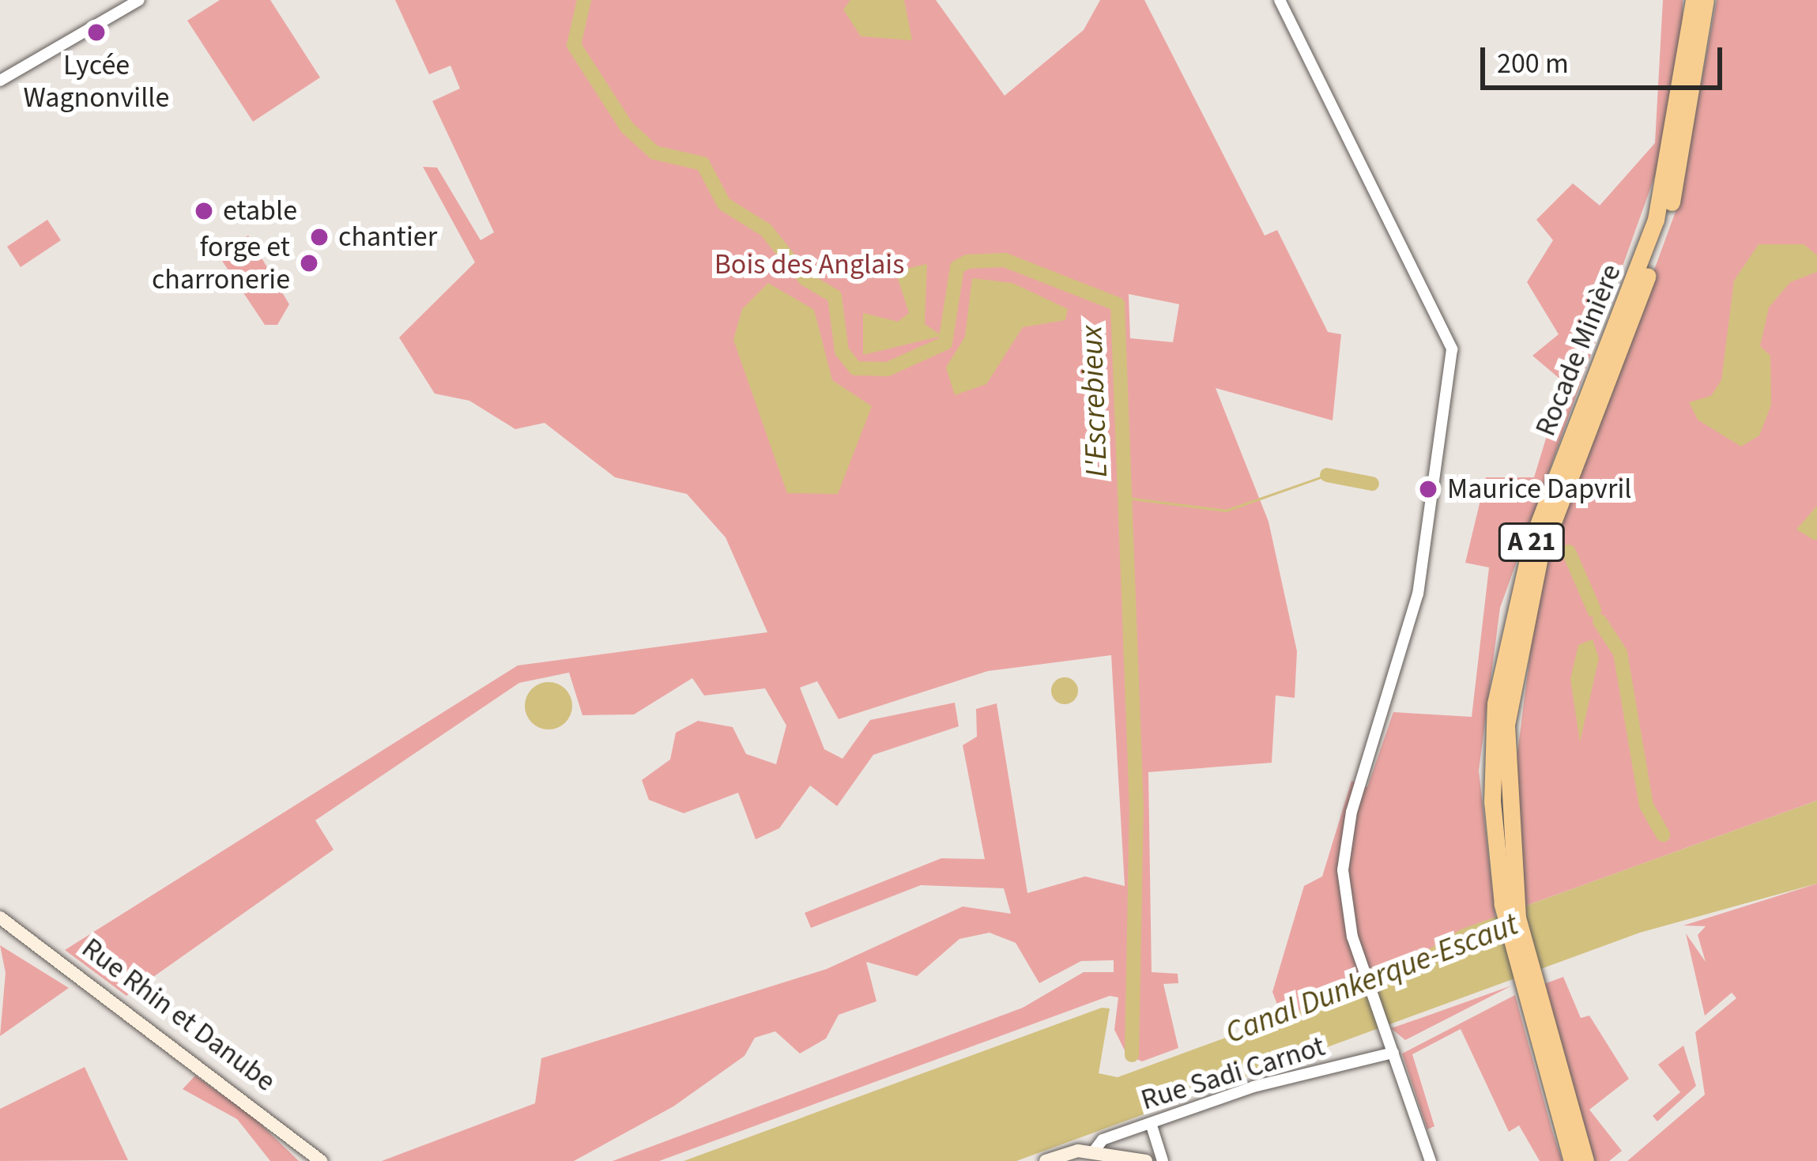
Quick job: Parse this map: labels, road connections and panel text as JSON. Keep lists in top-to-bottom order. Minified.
{"streets":{"highway":["Rocade Minière","A 21"],"main road":["Rue Rhin et Danube"],"street":["Rue Sadi Carnot"]},"water":["L'Escrebieux","Canal Dunkerque-Escaut"],"parks":["Bois des Anglais"],"places":["Lycée Wagnonville","etable","chantier","forge et charronerie","Maurice Dapvril"],"scale_bar":"200 m"}
